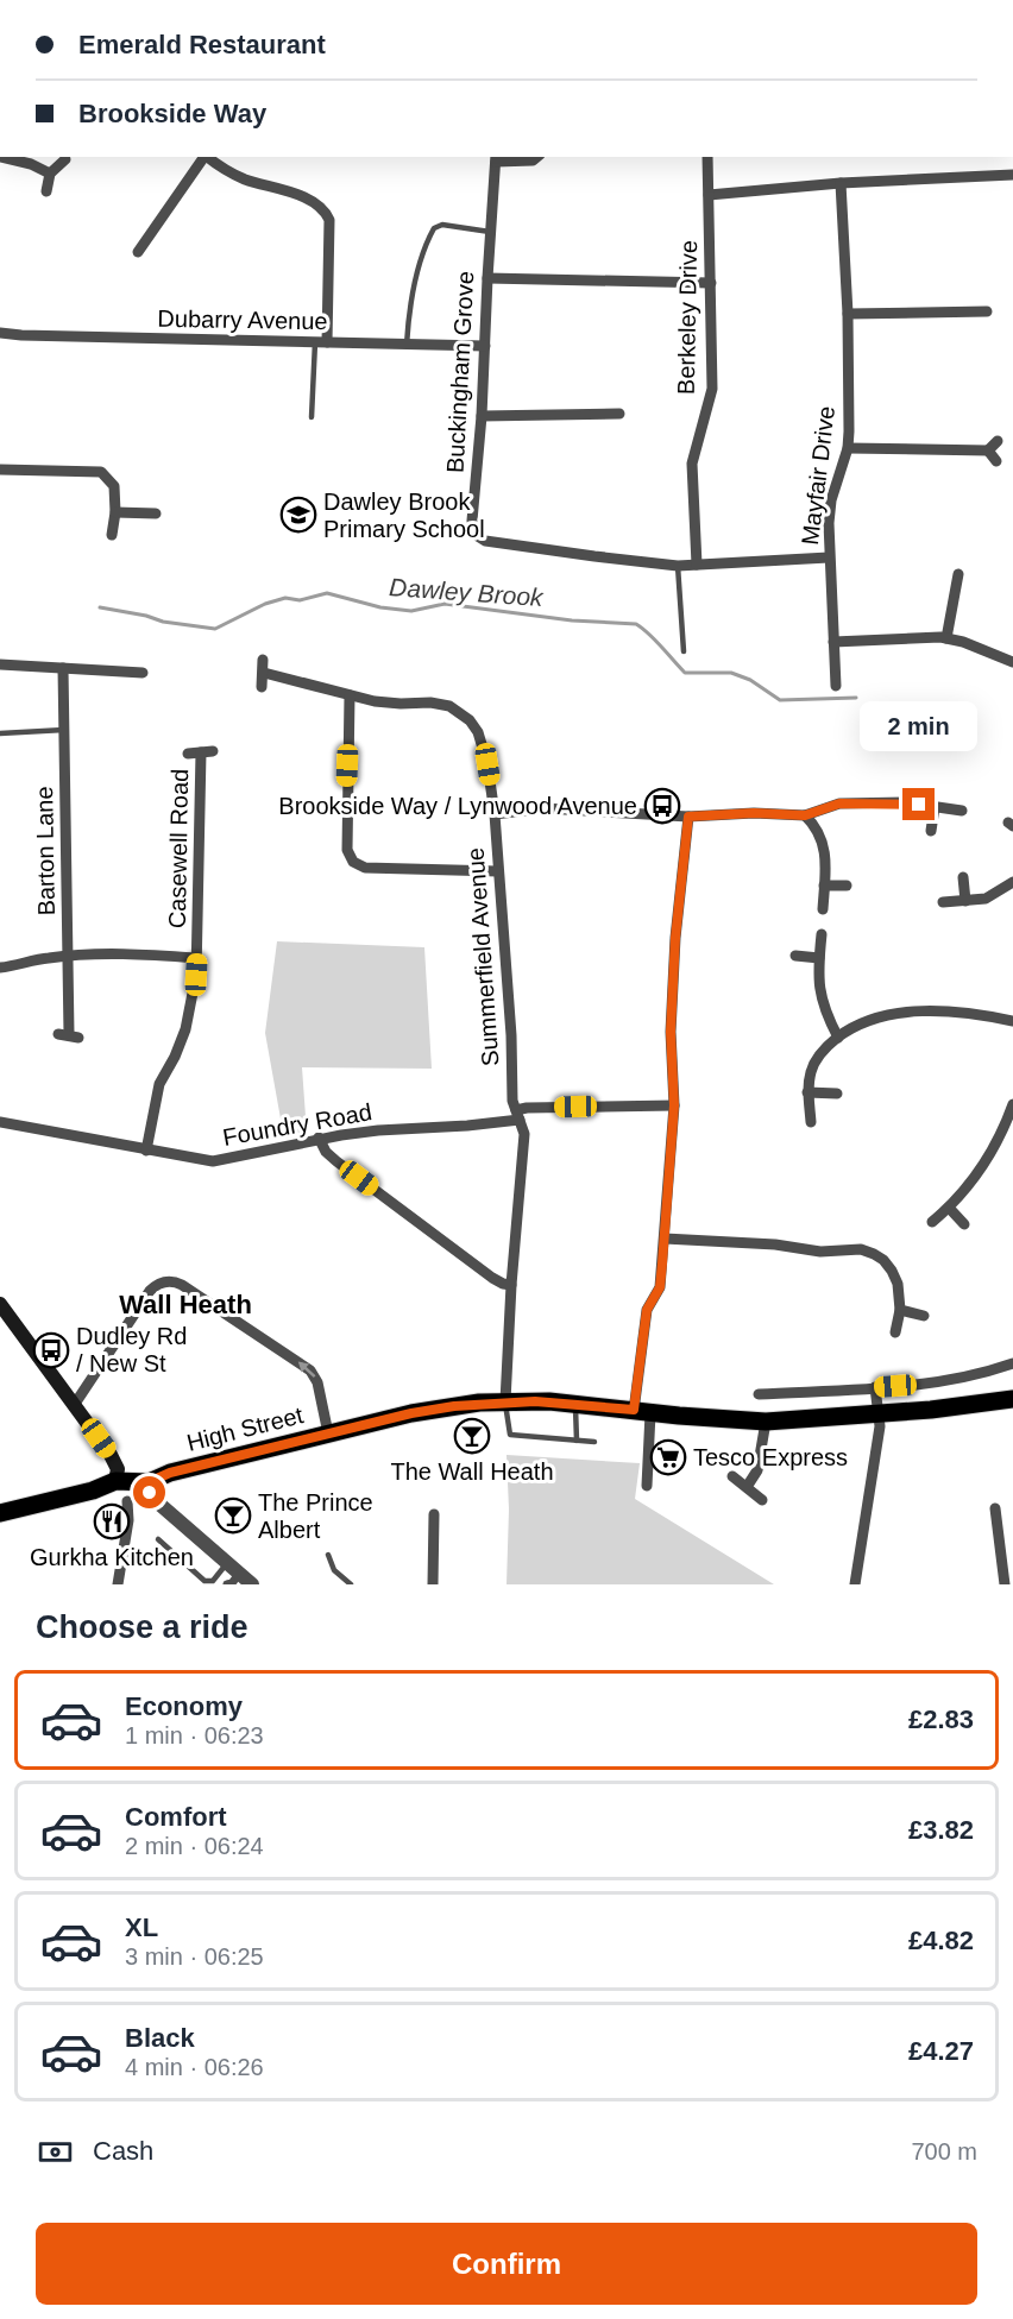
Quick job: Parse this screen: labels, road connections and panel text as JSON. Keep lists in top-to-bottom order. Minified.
{"streets":{"highway":["High Street"],"street":["Berkeley Drive","Dubarry Avenue","Buckingham Grove","Mayfair Drive","Casewell Road","Barton Lane","Summerfield Avenue","Foundry Road"]},"crossings":[["Berkeley Drive","Buckingham Grove"],["Dubarry Avenue","Buckingham Grove"],["Buckingham Grove","Mayfair Drive"],["Casewell Road","Foundry Road"],["Summerfield Avenue","Foundry Road"]],"districts":["Wall Heath"],"water":["Dawley Brook"],"places":{"school or university":["Dawley Brook Primary School"],"bus stop":["Brookside Way / Lynwood Avenue","Dudley Rd / New St"],"bar":["The Wall Heath","The Prince Albert"],"supermarket":["Tesco Express"],"restaurant":["Gurkha Kitchen"]},"page":{"banner":["Emerald Restaurant","Brookside Way"],"bubble":"2 min","heading":"Choose a ride","list":[{"name":"Economy","note":"1 min · 06:23","value":"£2.83"},{"name":"Comfort","note":"2 min · 06:24","value":"£3.82"},{"name":"XL","note":"3 min · 06:25","value":"£4.82"},{"name":"Black","note":"4 min · 06:26","value":"£4.27"}],"pay":["Cash","700 m"],"buttons":"Confirm"}}
